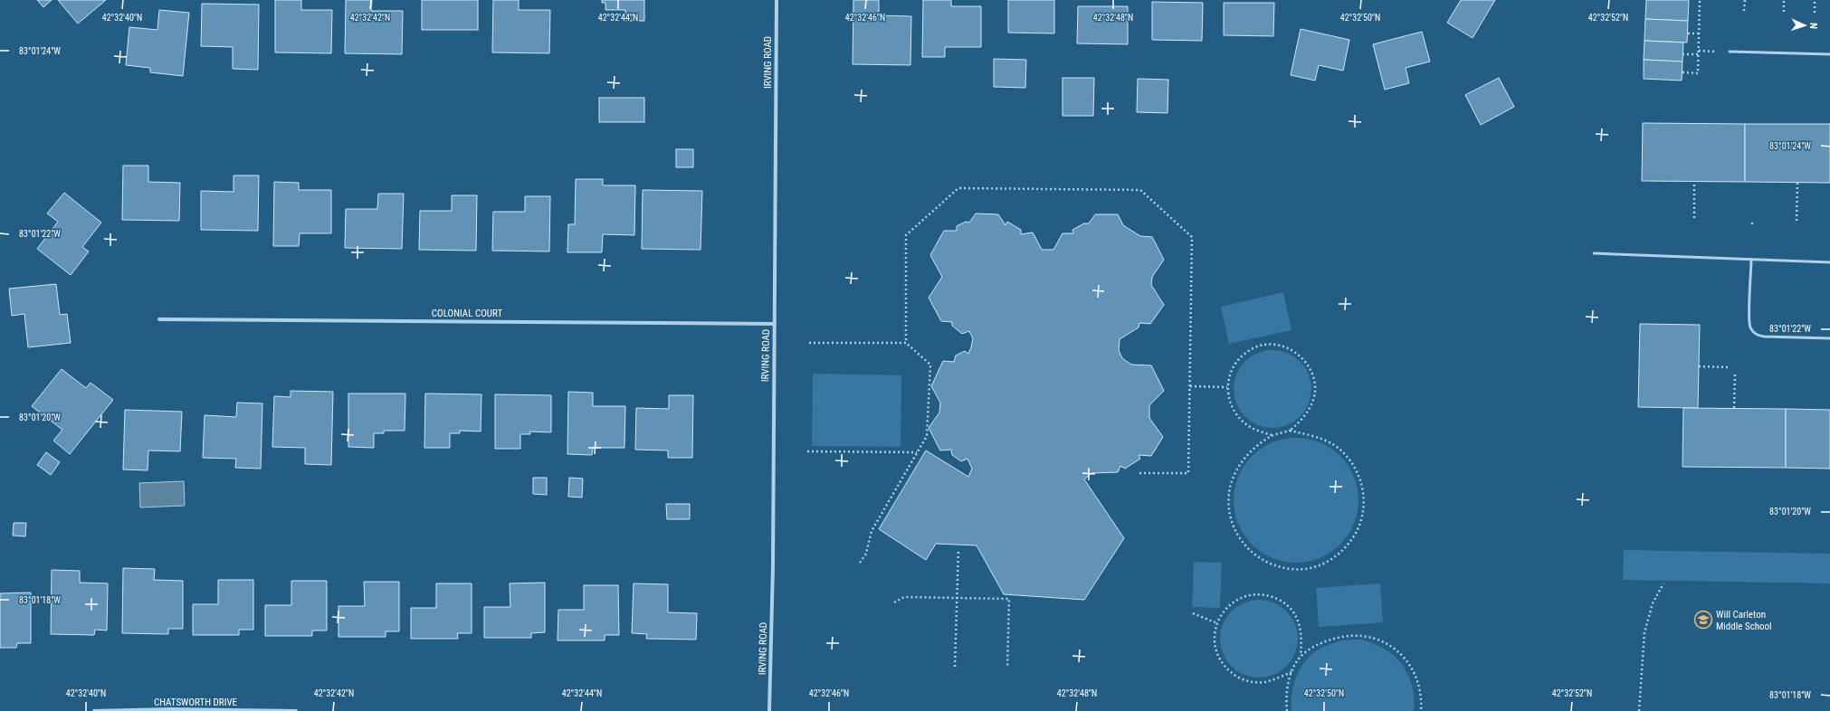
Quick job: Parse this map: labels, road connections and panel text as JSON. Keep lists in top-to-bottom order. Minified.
{"streets":{"street":["IRVING ROAD","COLONIAL COURT","CHATSWORTH DRIVE"]},"crossings":[["IRVING ROAD","COLONIAL COURT"]],"places":{"school or university":["Will Carleton Middle School"]},"north":"right","coordinates":["42°32'40\"N","42°32'42\"N","42°32'44\"N","42°32'46\"N","42°32'48\"N","42°32'50\"N","42°32'52\"N","83°01'24\"W","83°01'22\"W","83°01'20\"W","83°01'18\"W"]}
